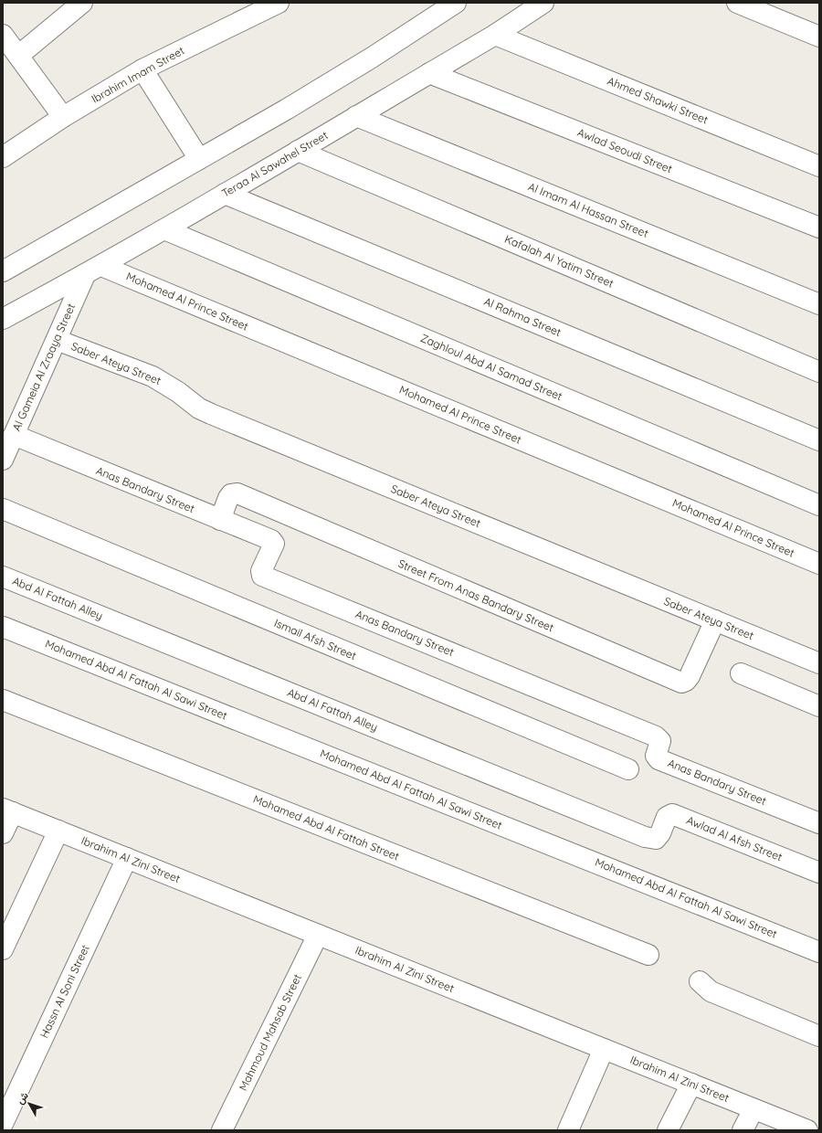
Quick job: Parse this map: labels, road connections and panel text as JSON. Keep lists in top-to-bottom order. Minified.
{"streets":{"street":["Ibrahim Imam Street","Ahmed Shawki Street","Awlad Seoudi Street","Teraa Al Sawahel Street","Al Imam Al Hassan Street","Kafalah Al Yatim Street","Mohamed Al Prince Street","Al Rahma Street","Saber Ateya Street","Al Gameia Al Zraaya Street","Zaghloul Abd Al Samad Street","Anas Bandary Street","Street From Anas Bandary Street","Abd Al Fattah Alley","Ismail Afsh Street","Mohamed Abd Al Fattah Al Sawi Street","Mohamed Abd Al Fattah Street","Awlad Al Afsh Street","Ibrahim Al Zini Street","Hassn Al Soni Street","Mahmoud Mahsab Street"]},"crossings":[["Ahmed Shawki Street","Teraa Al Sawahel Street"],["Awlad Seoudi Street","Teraa Al Sawahel Street"],["Teraa Al Sawahel Street","Al Imam Al Hassan Street"],["Teraa Al Sawahel Street","Kafalah Al Yatim Street"],["Teraa Al Sawahel Street","Mohamed Al Prince Street"],["Teraa Al Sawahel Street","Al Rahma Street"],["Teraa Al Sawahel Street","Al Gameia Al Zraaya Street"],["Teraa Al Sawahel Street","Zaghloul Abd Al Samad Street"],["Mohamed Al Prince Street","Al Gameia Al Zraaya Street"],["Saber Ateya Street","Al Gameia Al Zraaya Street"],["Saber Ateya Street","Street From Anas Bandary Street"],["Al Gameia Al Zraaya Street","Anas Bandary Street"],["Anas Bandary Street","Street From Anas Bandary Street"],["Abd Al Fattah Alley","Awlad Al Afsh Street"],["Ibrahim Al Zini Street","Hassn Al Soni Street"],["Ibrahim Al Zini Street","Mahmoud Mahsab Street"]],"north":"top left"}
